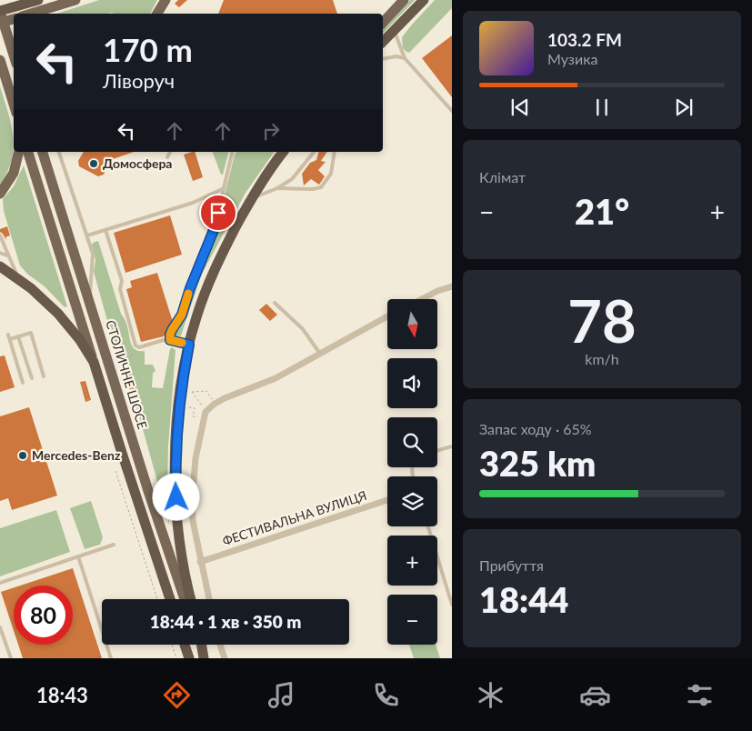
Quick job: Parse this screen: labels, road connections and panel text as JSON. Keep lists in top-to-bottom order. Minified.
{"streets":{"main road":["СТОЛИЧНЕ ШОСЕ"],"street":["ФЕСТИВАЛЬНА ВУЛИЦЯ"]},"places":["Домосфера","Mercedes-Benz"],"north":"bottom","page":{"turn":["170 m","Ліворуч"],"song":["103.2 FM","Музика"],"tile":["Клімат",["78","km/h"],["Запас ходу · 65%","325 km"],["Прибуття","18:44"]],"heat":["−","21°","+"],"map_buttons":["+","−"],"limit":"80","trip":"18:44 · 1 хв · 350 m","tabs":"18:43"}}
